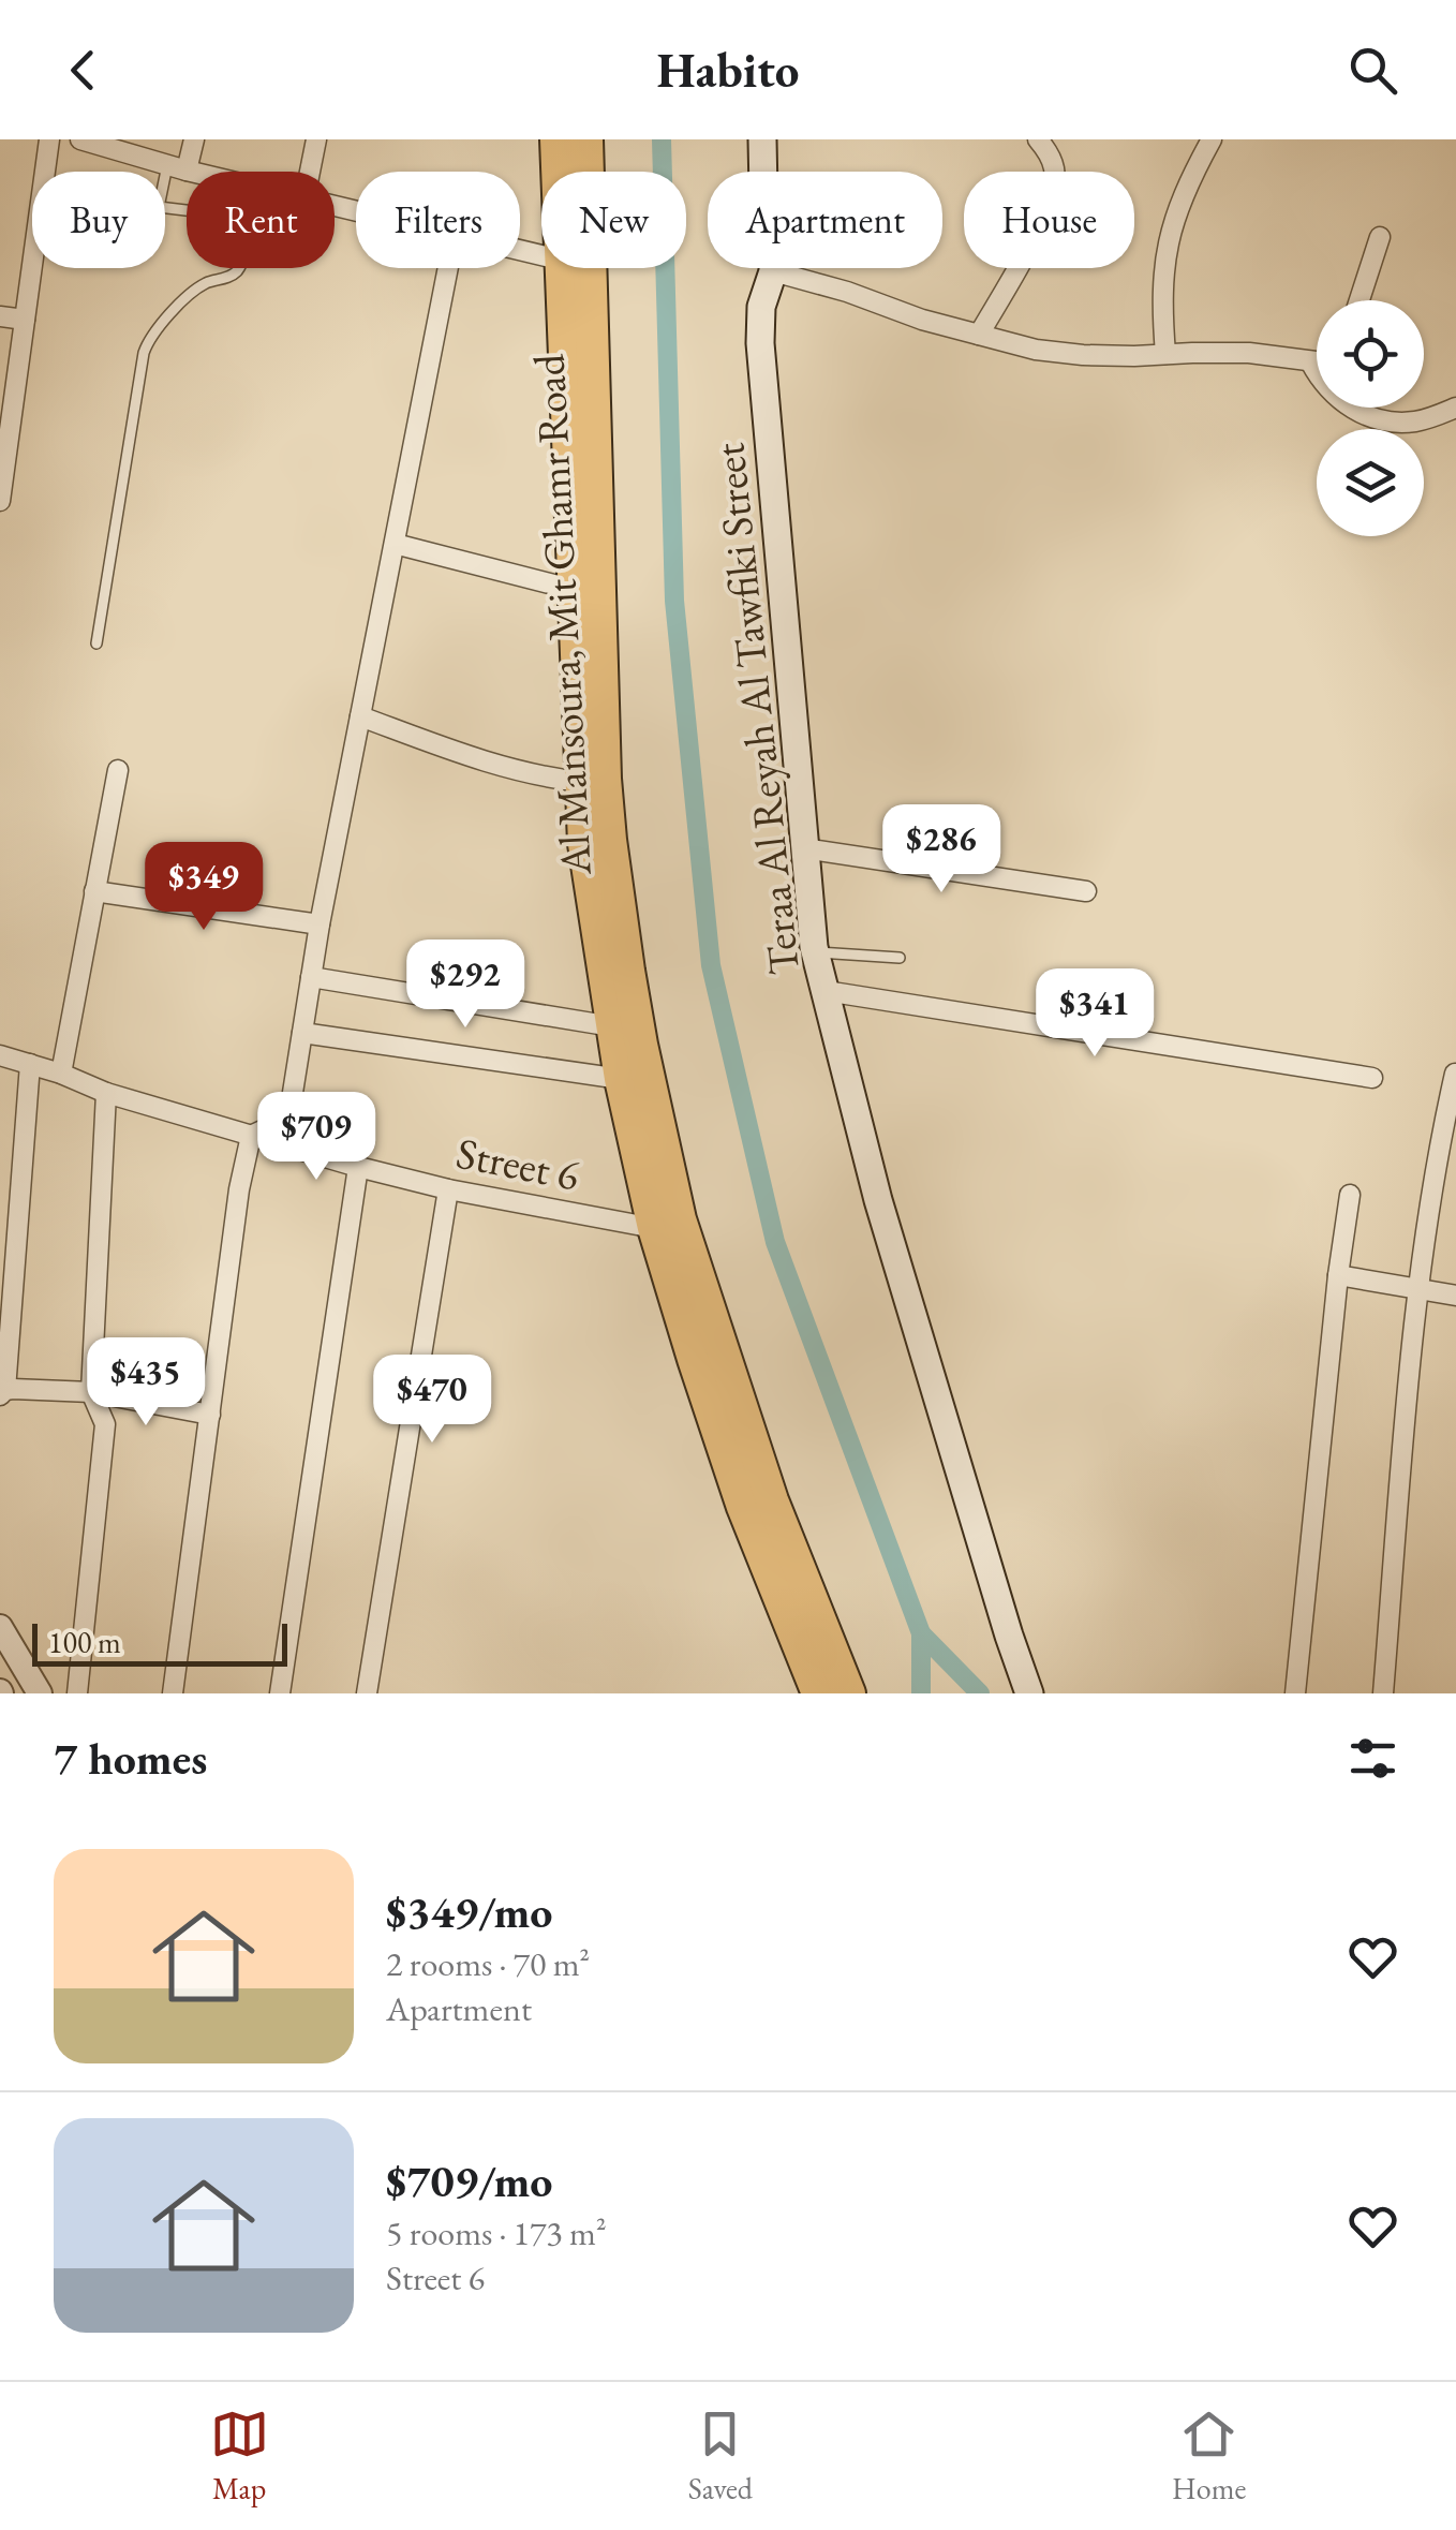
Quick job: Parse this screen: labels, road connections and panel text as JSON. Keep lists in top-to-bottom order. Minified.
{"streets":{"highway":["Al Mansoura, Mit Ghamr Road"],"main road":["Teraa Al Reyah Al Tawfiki Street"],"street":["Street 6"]},"crossings":[["Al Mansoura, Mit Ghamr Road","Street 6"]],"scale_bar":"100 m","page":{"header":"Habito","chip":["Buy","Rent","Filters","New","Apartment","House"],"price":["$286","$349","$292","$341","$709","$435","$470"],"scale":"100 m","heading":"7 homes","list":[{"name":"$349/mo","note":"2 rooms · 70 m² · Apartment"},{"name":"$709/mo","note":"5 rooms · 173 m² · Street 6"}],"tabs":["Map","Saved","Home"]}}
